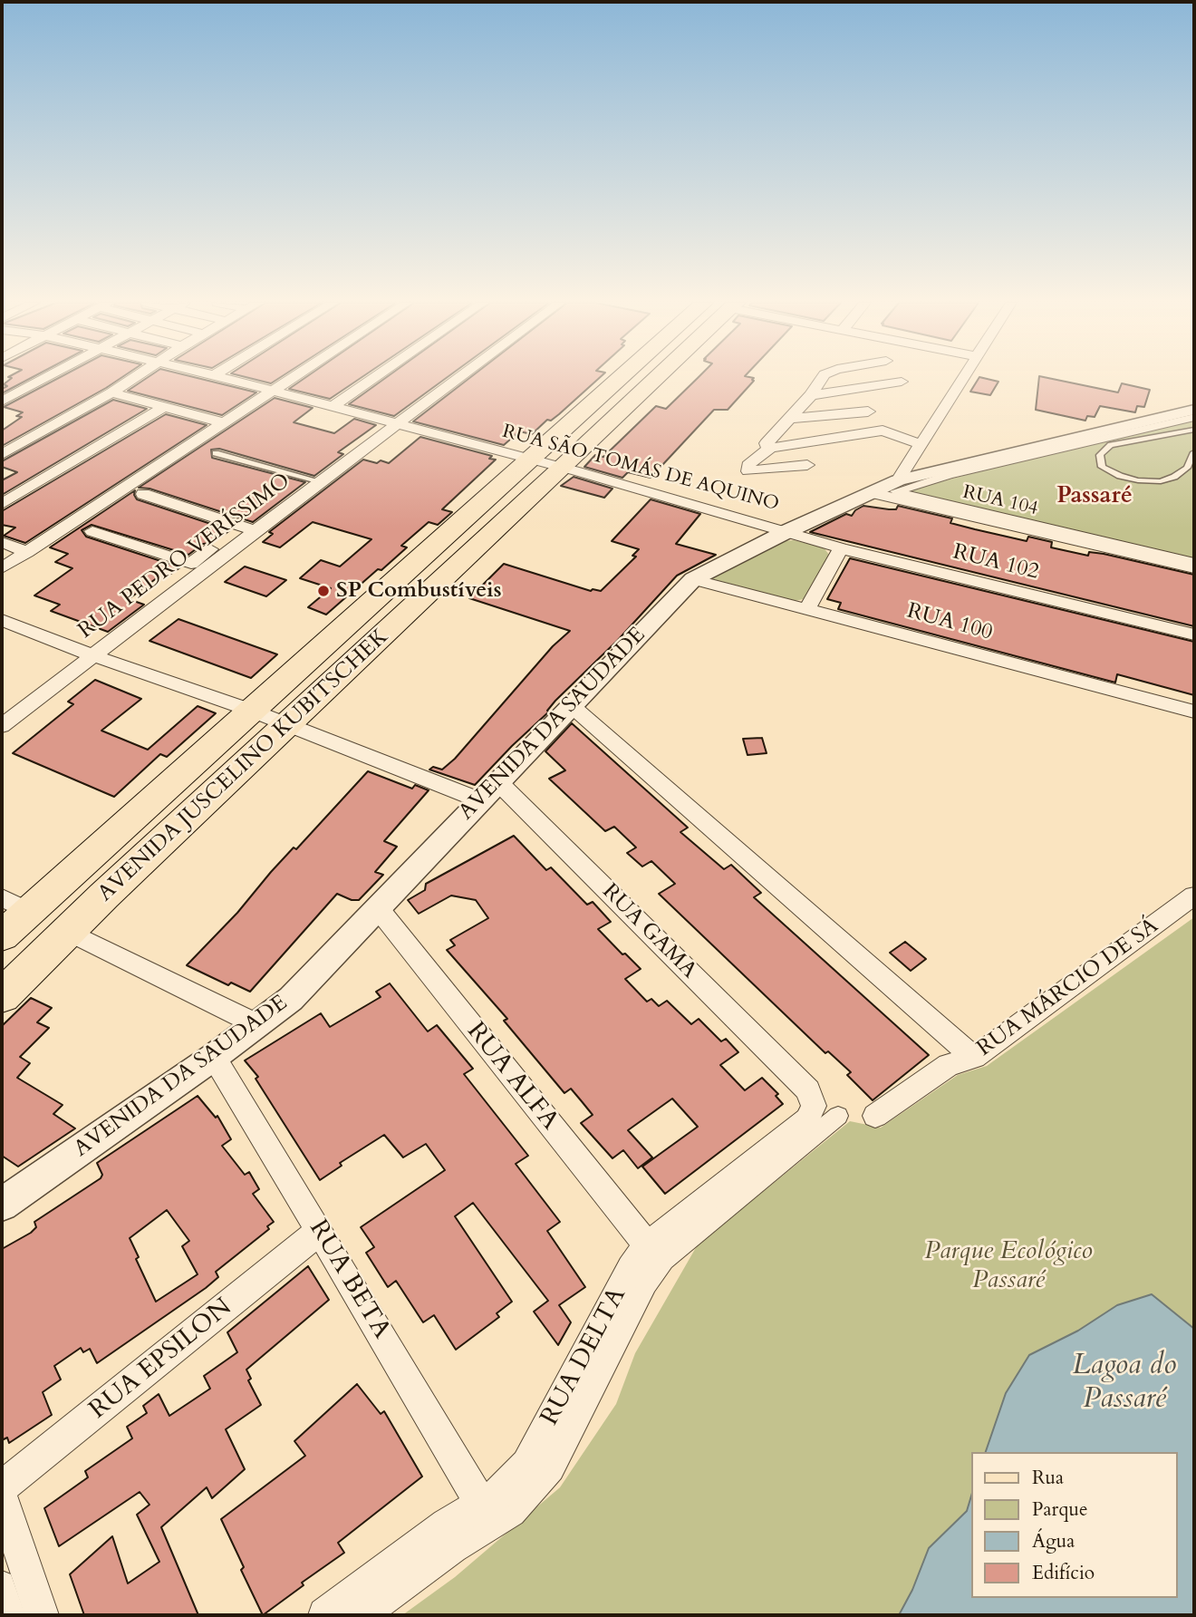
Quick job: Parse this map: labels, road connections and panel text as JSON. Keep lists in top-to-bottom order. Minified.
{"streets":{"main road":["AVENIDA JUSCELINO KUBITSCHEK"],"street":["RUA SÃO TOMÁS DE AQUINO","RUA 104","RUA PEDRO VERÍSSIMO","RUA 102","RUA 100","AVENIDA DA SAUDADE","RUA GAMA","RUA MÁRCIO DE SÁ","RUA ALFA","RUA BETA","RUA DELTA","RUA EPSILON"]},"crossings":[["RUA SÃO TOMÁS DE AQUINO","RUA PEDRO VERÍSSIMO"],["RUA SÃO TOMÁS DE AQUINO","RUA 102"],["RUA SÃO TOMÁS DE AQUINO","AVENIDA DA SAUDADE"],["RUA SÃO TOMÁS DE AQUINO","AVENIDA JUSCELINO KUBITSCHEK"],["RUA 104","AVENIDA DA SAUDADE"],["RUA 102","AVENIDA DA SAUDADE"],["RUA 100","AVENIDA DA SAUDADE"],["AVENIDA DA SAUDADE","RUA GAMA"],["AVENIDA DA SAUDADE","RUA ALFA"],["AVENIDA DA SAUDADE","RUA BETA"],["RUA GAMA","RUA DELTA"],["RUA ALFA","RUA DELTA"],["RUA BETA","RUA DELTA"],["RUA BETA","RUA EPSILON"]],"districts":["Passaré"],"water":["Lagoa do Passaré"],"parks":["Parque Ecológico Passaré"],"places":["SP Combustíveis"],"legend":["Rua","Parque","Água","Edifício"]}
